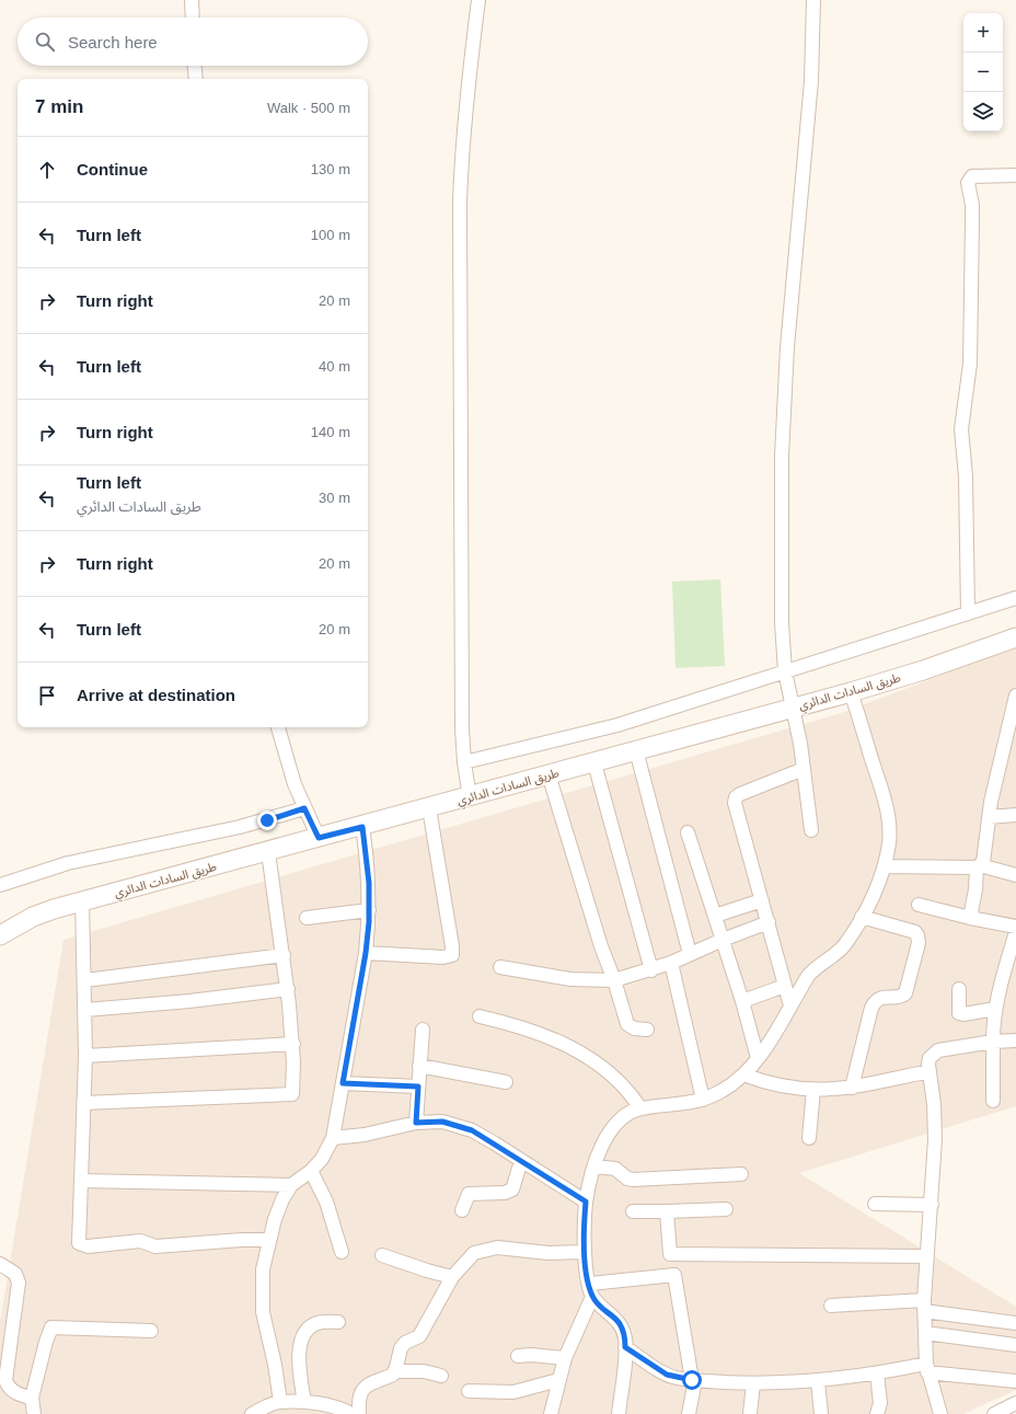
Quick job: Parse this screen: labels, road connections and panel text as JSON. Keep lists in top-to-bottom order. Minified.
{"streets":{"main road":["طريق السادات الدائري"]},"page":{"map_buttons":["+","−"],"search":"Search here","heading":["7 min","Walk · 500 m"],"list":[["Continue","130 m"],["Turn left","100 m"],["Turn right","20 m"],["Turn left","40 m"],["Turn right","140 m"],["Turn left","طريق السادات الدائري","30 m"],["Turn right","20 m"],["Turn left","20 m"],"Arrive at destination"]}}
